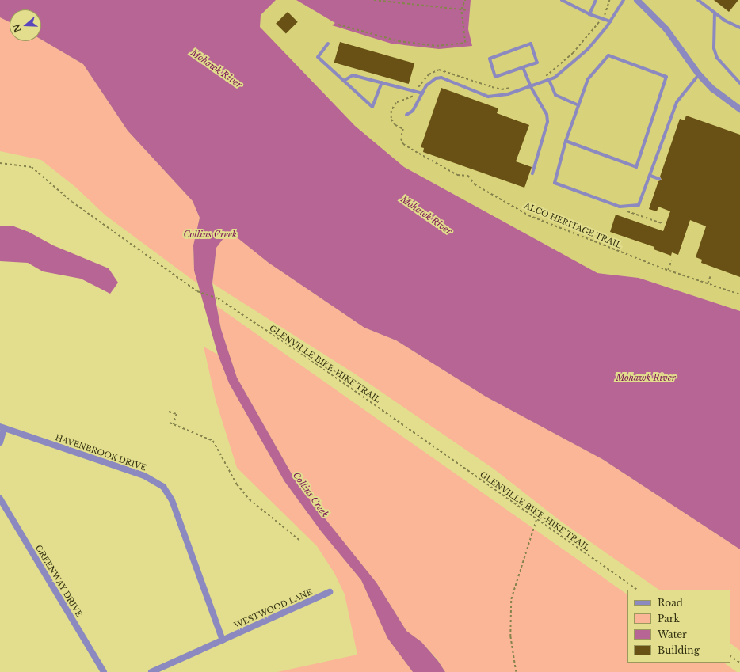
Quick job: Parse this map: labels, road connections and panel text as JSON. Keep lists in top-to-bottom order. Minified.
{"streets":{"street":["HAVENBROOK DRIVE","GREENWAY DRIVE","WESTWOOD LANE"],"path":["ALCO HERITAGE TRAIL","GLENVILLE BIKE-HIKE TRAIL"]},"crossings":[["HAVENBROOK DRIVE","WESTWOOD LANE"]],"water":["Mohawk River","Collins Creek"],"legend":["Road","Park","Water","Building"],"north":"left"}
